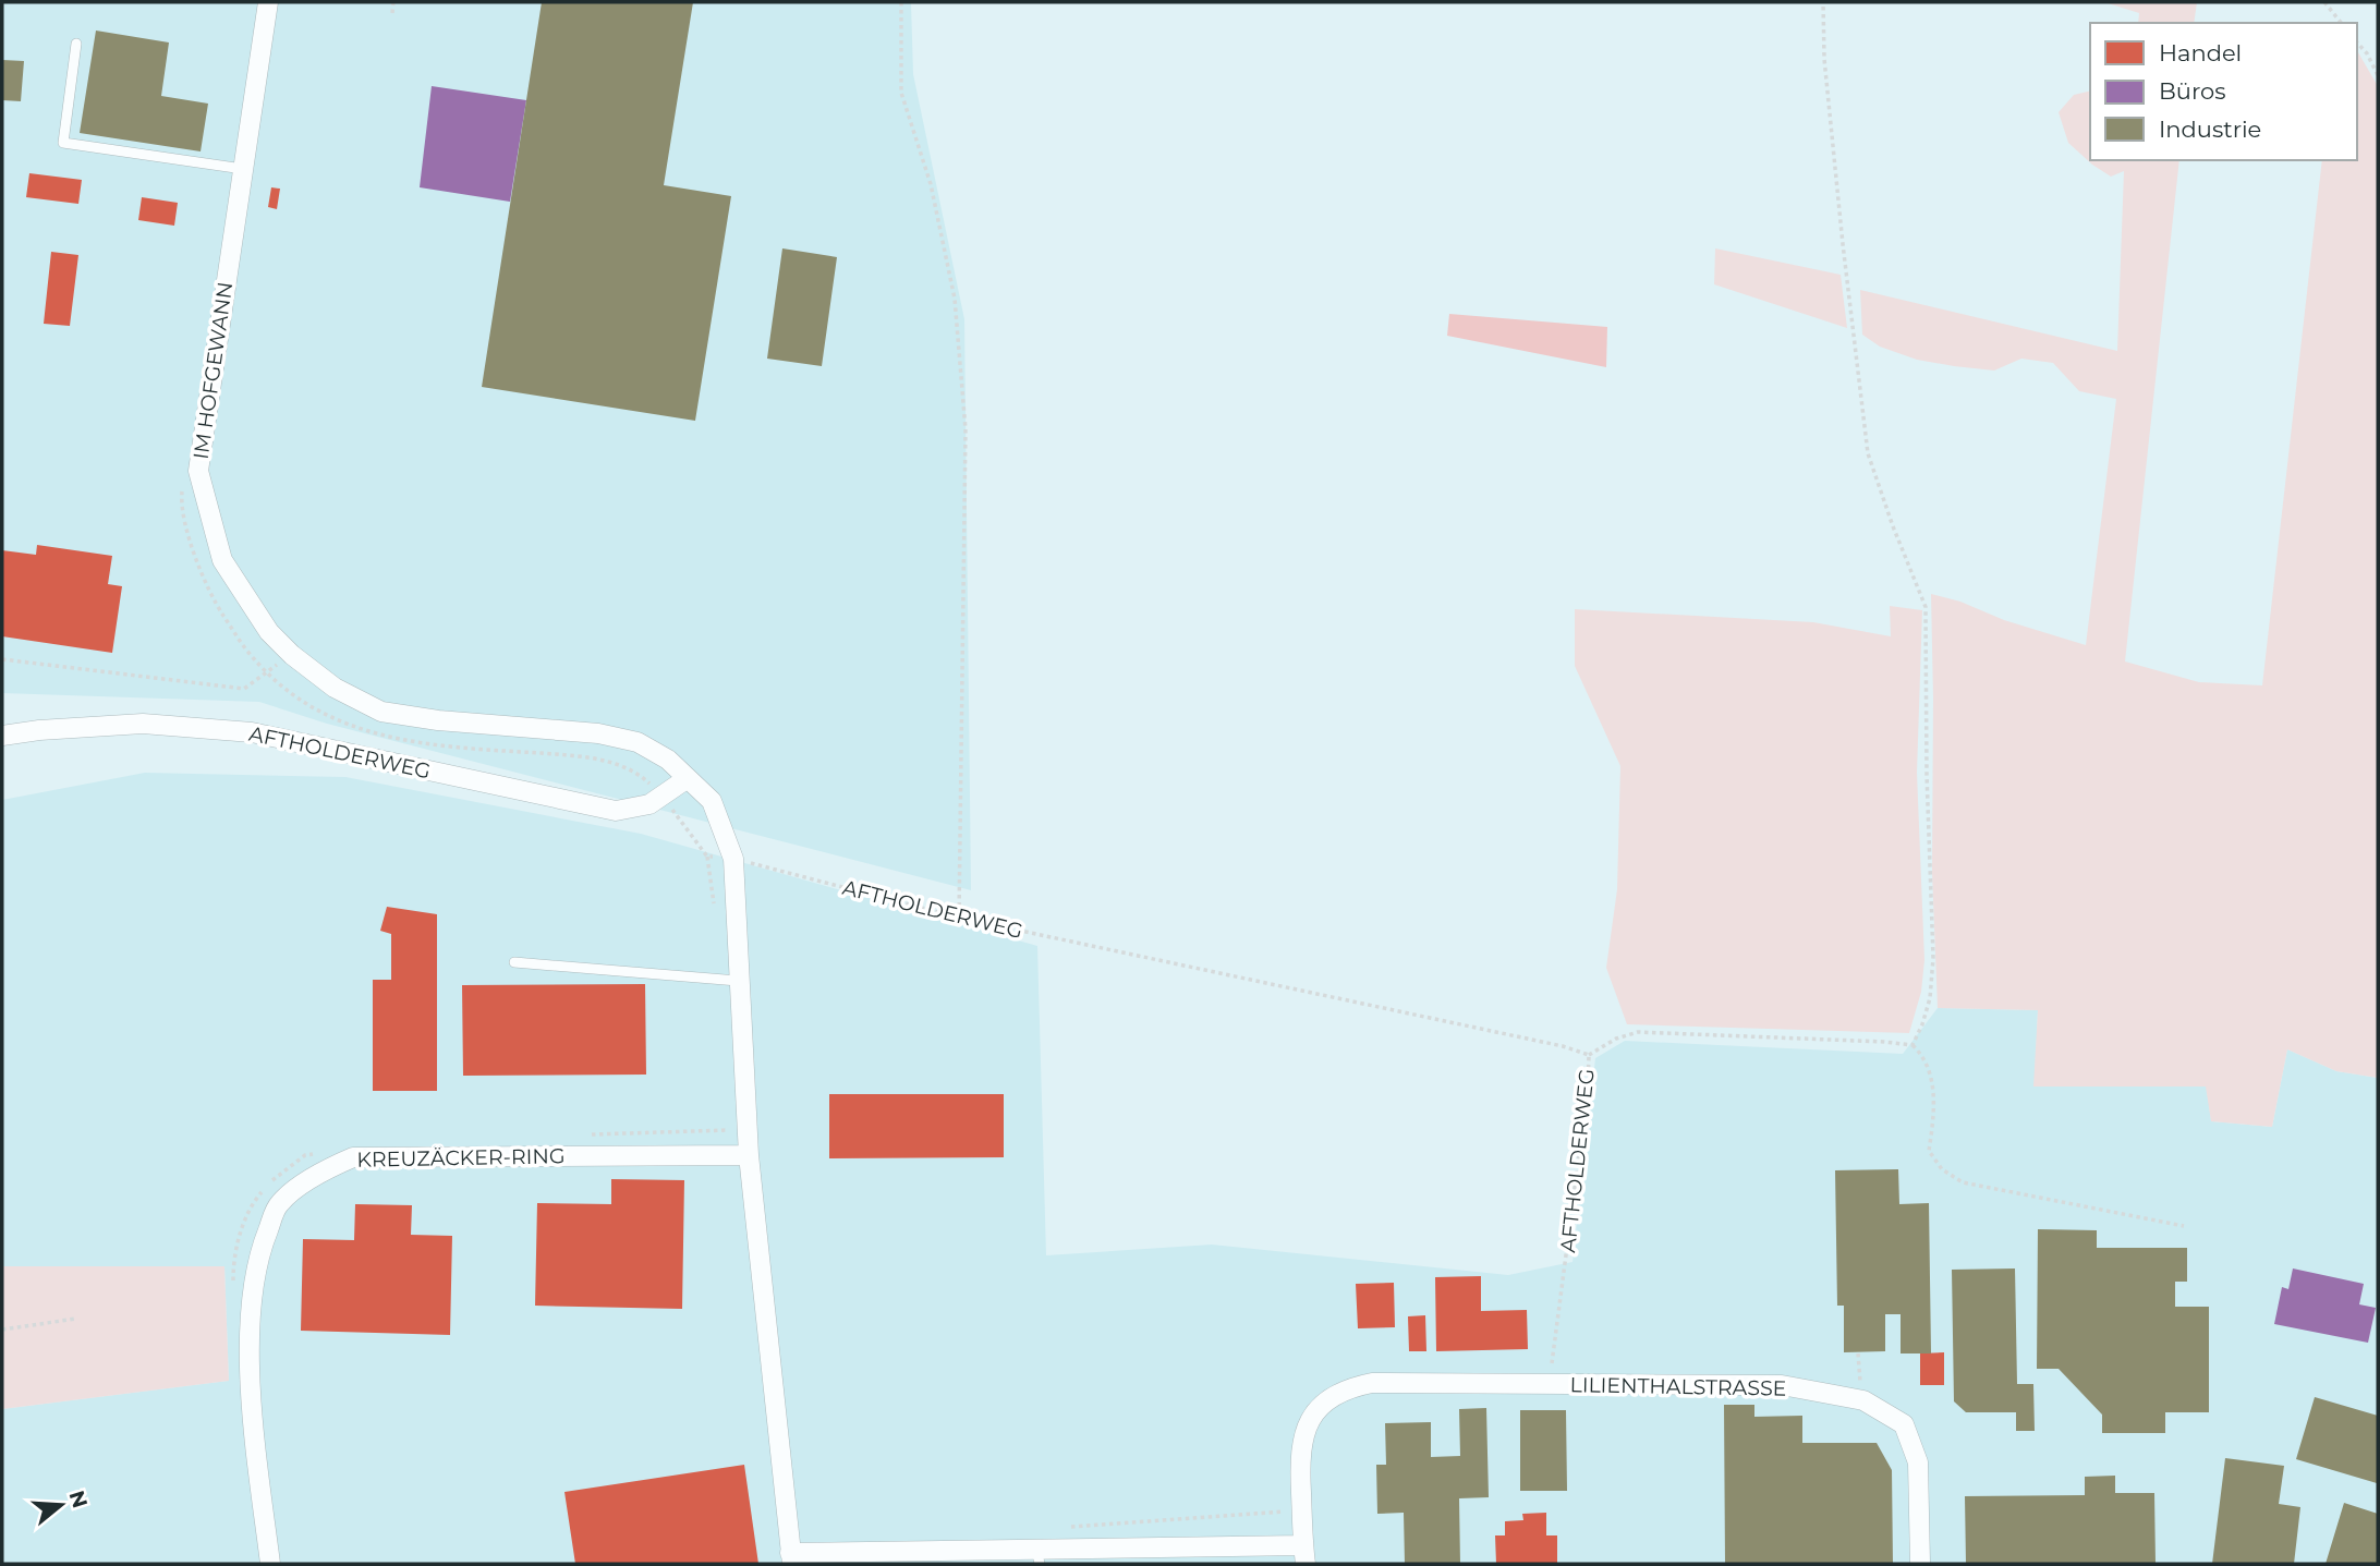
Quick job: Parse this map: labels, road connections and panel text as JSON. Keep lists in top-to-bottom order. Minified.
{"streets":{"street":["IM HOFGEWANN","AFTHOLDERWEG","KREUZÄCKER-RING","LILIENTHALSTRASSE"]},"crossings":[["IM HOFGEWANN","AFTHOLDERWEG"],["AFTHOLDERWEG","LILIENTHALSTRASSE"]],"legend":["Handel","Büros","Industrie"],"north":"right"}
